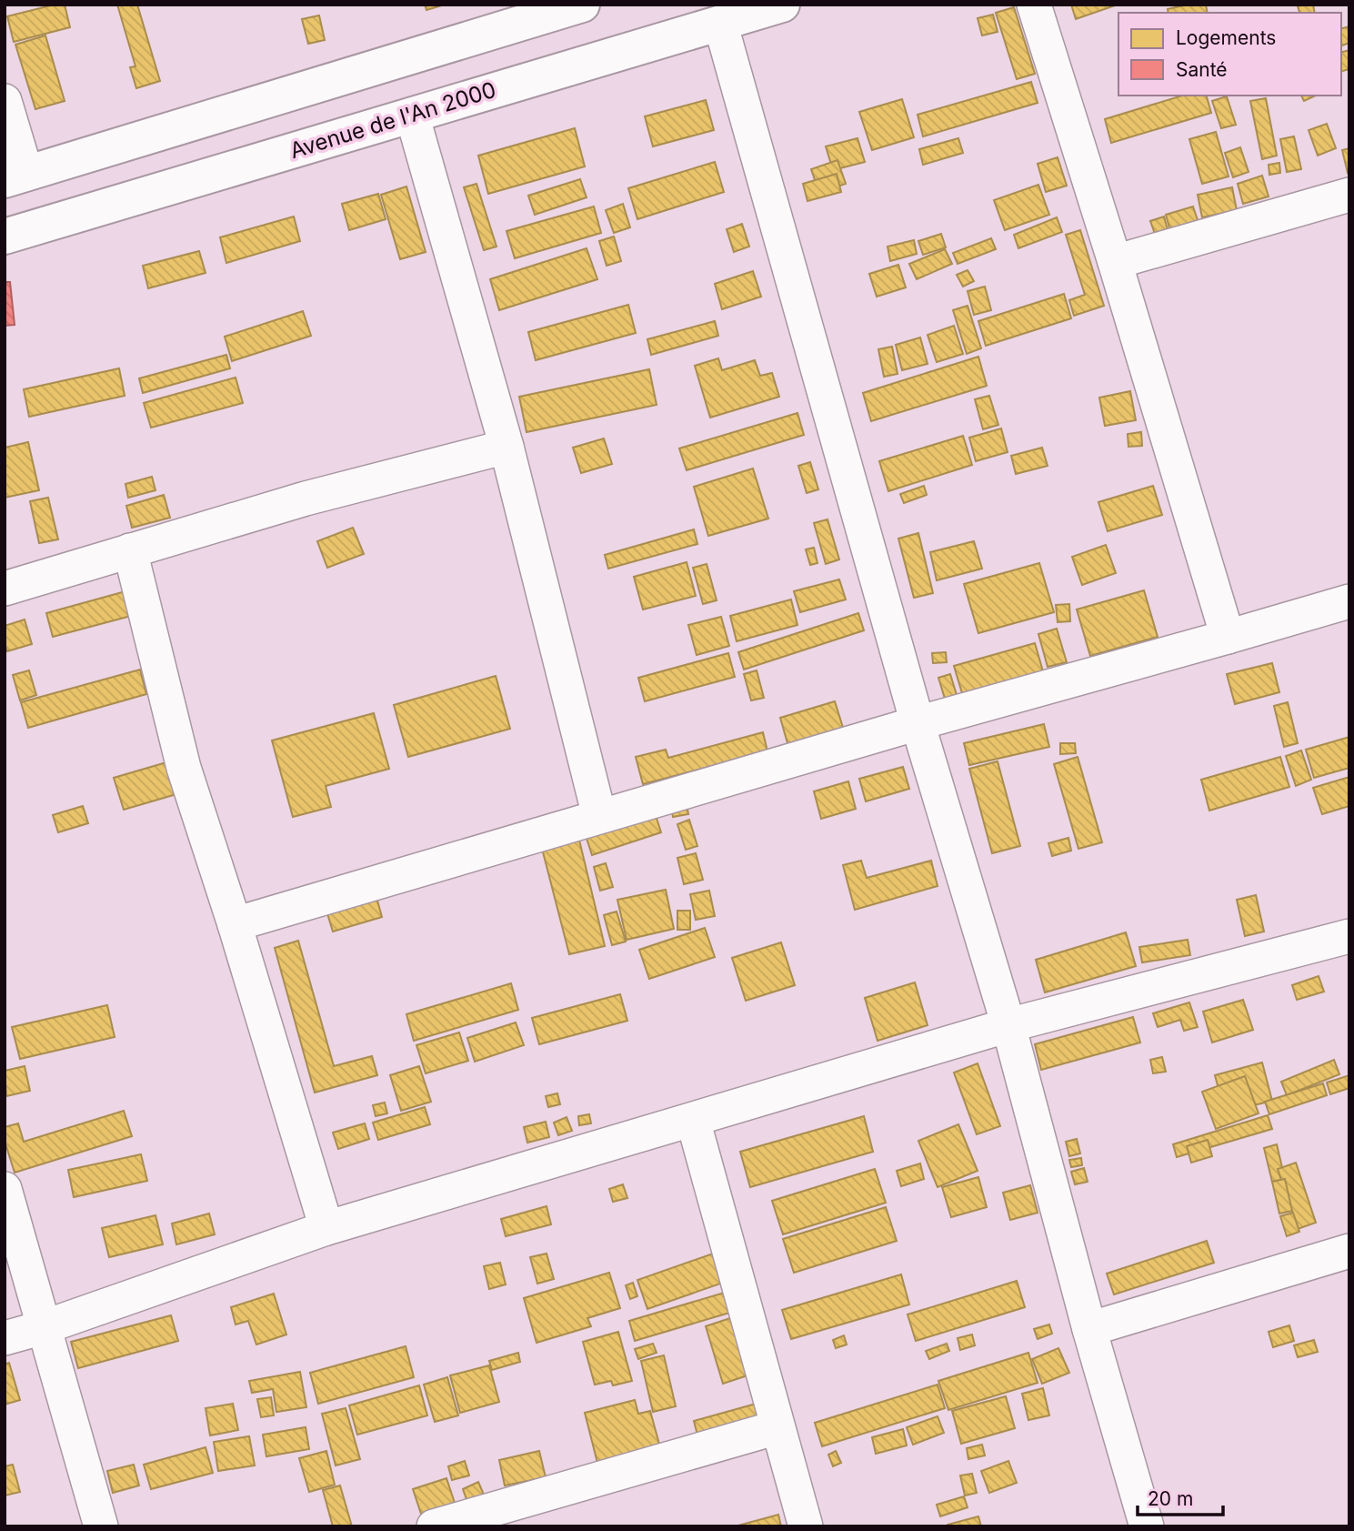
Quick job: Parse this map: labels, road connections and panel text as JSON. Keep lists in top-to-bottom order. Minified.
{"streets":{"main road":["Avenue de l'An 2000"]},"legend":["Logements","Santé"],"scale_bar":"20 m"}
